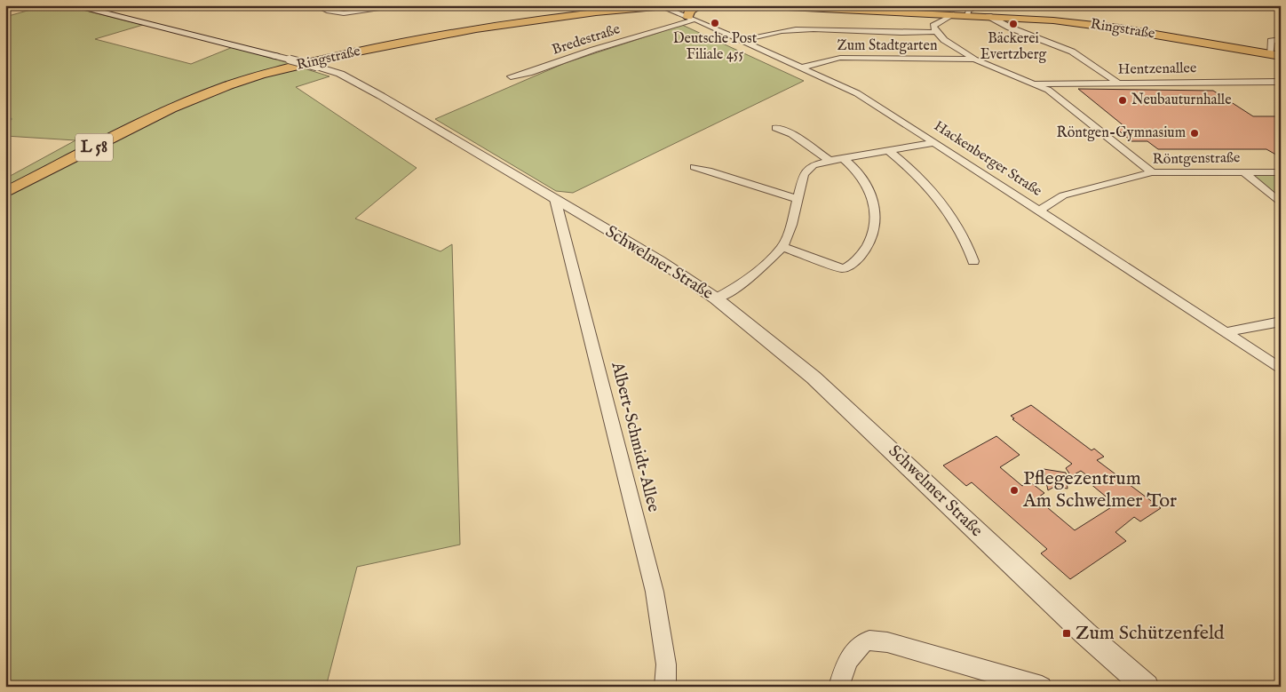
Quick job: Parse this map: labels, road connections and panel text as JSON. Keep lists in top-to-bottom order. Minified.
{"streets":{"main road":["Ringstraße","L 58","Schwelmer Straße"],"street":["Bredestraße","Zum Stadtgarten","Hentzenallee","Hackenberger Straße","Röntgenstraße","Albert-Schmidt-Allee"]},"crossings":[["Ringstraße","Hackenberger Straße"],["Bredestraße","Hackenberger Straße"],["Zum Stadtgarten","Hackenberger Straße"],["Hackenberger Straße","Röntgenstraße"],["Schwelmer Straße","Albert-Schmidt-Allee"]],"places":{"other":["Deutsche Post Filiale 455","Bäckerei Evertzberg","Neubauturnhalle","Röntgen-Gymnasium","Pflegezentrum Am Schwelmer Tor"],"transit":["Zum Schützenfeld"]}}
